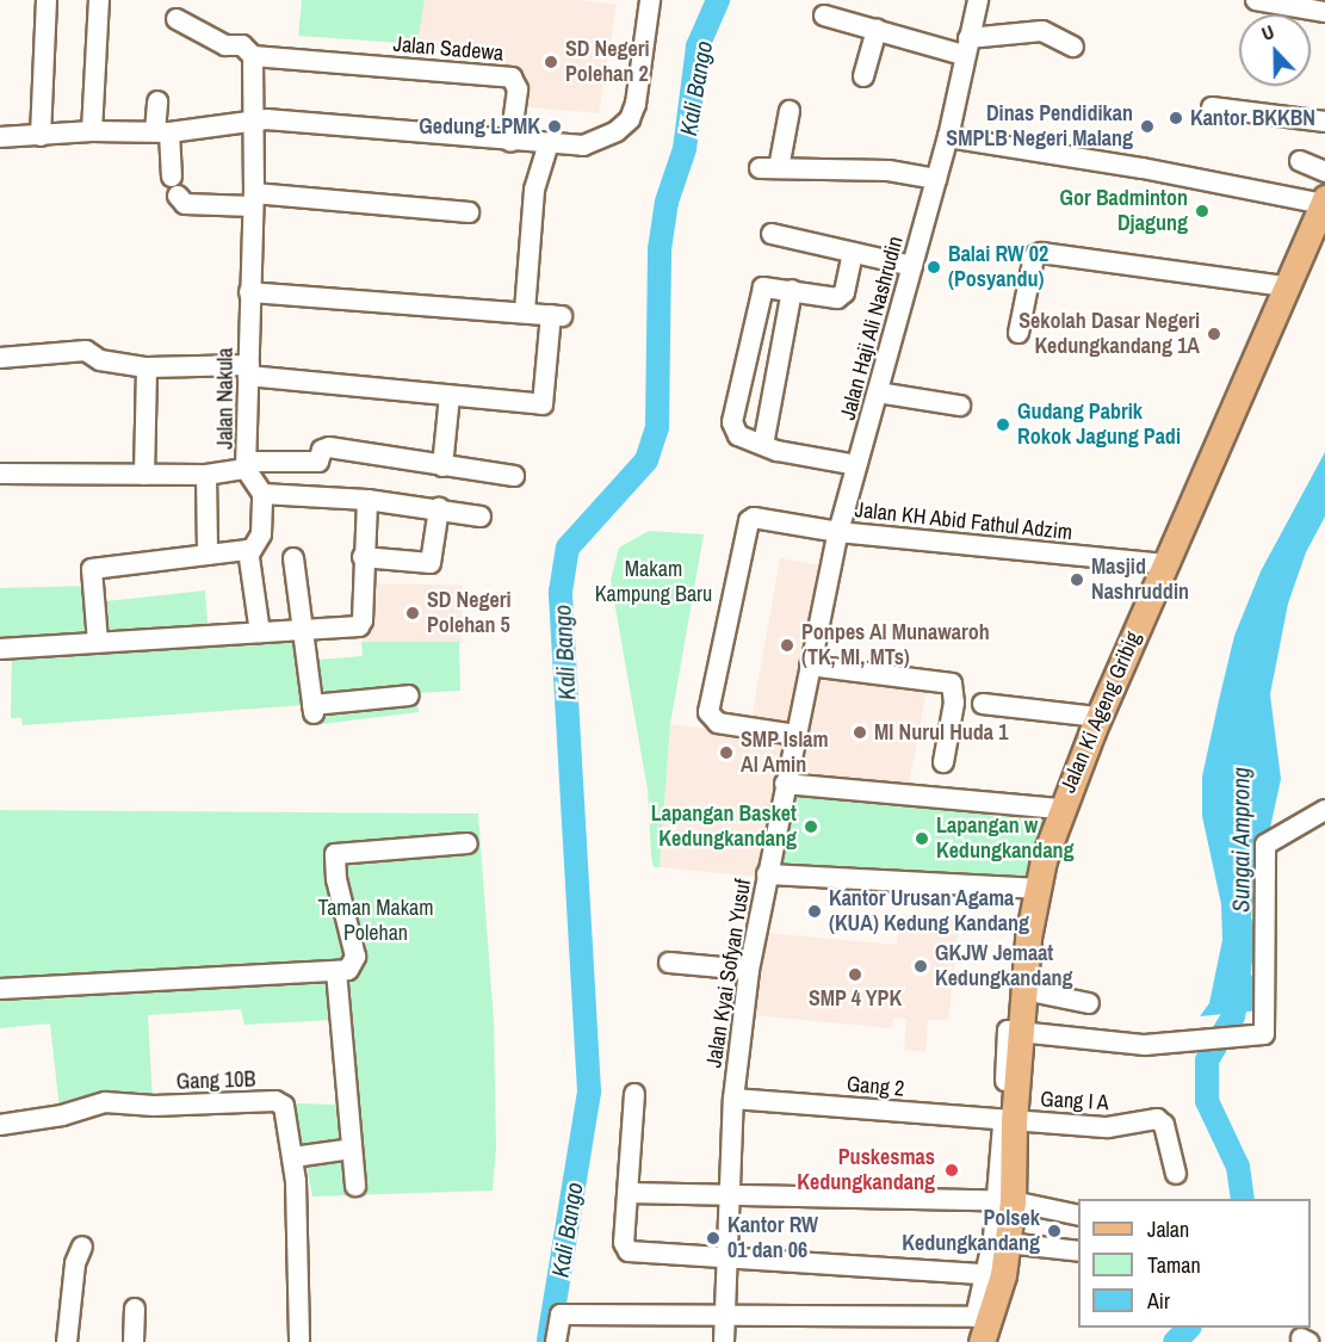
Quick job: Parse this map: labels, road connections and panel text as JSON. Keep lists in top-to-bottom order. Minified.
{"streets":{"main road":["Jalan Ki Ageng Gribig"],"street":["Jalan Sadewa","Jalan Haji Ali Nashrudin","Jalan Nakula","Jalan KH Abid Fathul Adzim","Jalan Kyai Sofyan Yusuf","Gang 10B","Gang 2","Gang I A"]},"crossings":[["Jalan Haji Ali Nashrudin","Jalan KH Abid Fathul Adzim"],["Jalan Haji Ali Nashrudin","Jalan Kyai Sofyan Yusuf"],["Jalan KH Abid Fathul Adzim","Jalan Ki Ageng Gribig"],["Jalan KH Abid Fathul Adzim","Jalan Kyai Sofyan Yusuf"],["Jalan Ki Ageng Gribig","Gang 2"],["Jalan Ki Ageng Gribig","Gang I A"],["Jalan Kyai Sofyan Yusuf","Gang 2"],["Gang 2","Gang I A"]],"water":["Kali Bango","Sungai Amprong"],"parks":["Makam Kampung Baru","Taman Makam Polehan"],"places":["SD Negeri Polehan 2","Kantor BKKBN","Gedung LPMK","Dinas Pendidikan SMPLB Negeri Malang","Gor Badminton Djagung","Balai RW 02 (Posyandu)","Sekolah Dasar Negeri Kedungkandang 1A","Gudang Pabrik Rokok Jagung Padi","Masjid Nashruddin","SD Negeri Polehan 5","Ponpes Al Munawaroh (TK, MI, MTs)","MI Nurul Huda 1","SMP Islam Al Amin","Lapangan Basket Kedungkandang","Lapangan w Kedungkandang","Kantor Urusan Agama (KUA) Kedung Kandang","GKJW Jemaat Kedungkandang","SMP 4 YPK","Puskesmas Kedungkandang","Polsek Kedungkandang","Kantor RW 01 dan 06"],"legend":["Jalan","Taman","Air"],"north":"top"}
